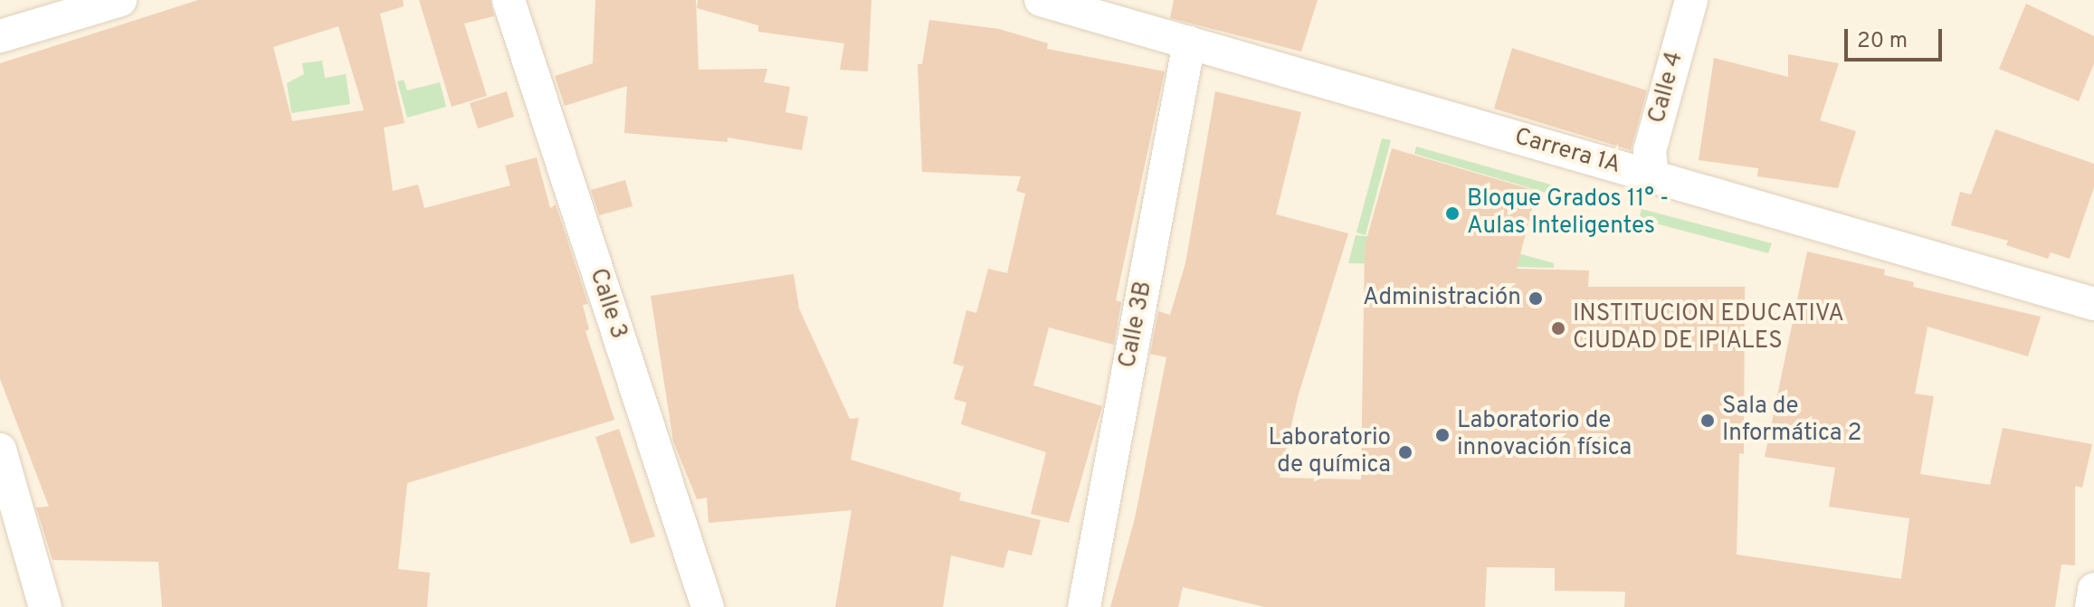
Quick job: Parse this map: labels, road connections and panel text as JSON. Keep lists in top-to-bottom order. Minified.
{"streets":{"street":["Calle 4","Carrera 1A","Calle 3","Calle 3B"]},"crossings":[["Calle 4","Carrera 1A"],["Carrera 1A","Calle 3B"]],"places":["Bloque Grados 11° - Aulas Inteligentes","Administración","INSTITUCION EDUCATIVA CIUDAD DE IPIALES","Sala de Informática 2","Laboratorio de innovación física","Laboratorio de química"],"scale_bar":"20 m"}
